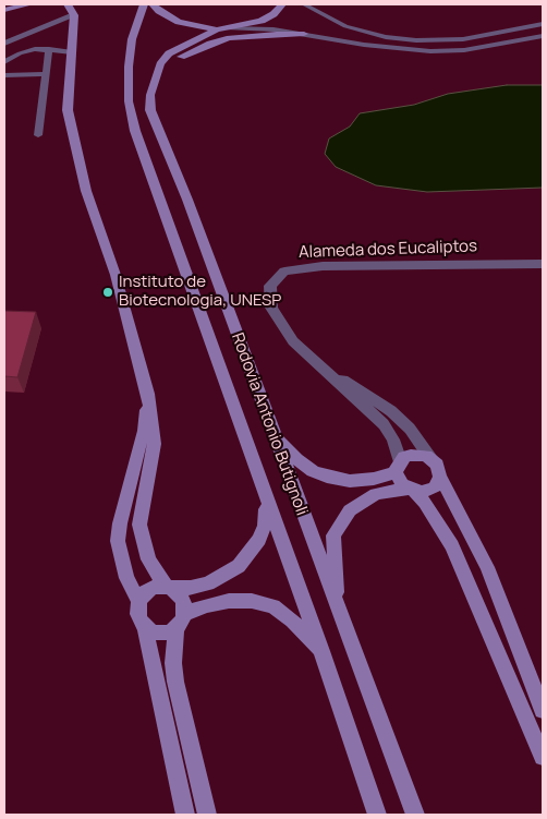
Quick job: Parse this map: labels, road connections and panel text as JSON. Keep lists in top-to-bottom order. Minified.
{"streets":{"main road":["Rodovia Antonio Butignoli"],"street":["Alameda dos Eucaliptos"]},"places":["Instituto de Biotecnologia, UNESP"]}
